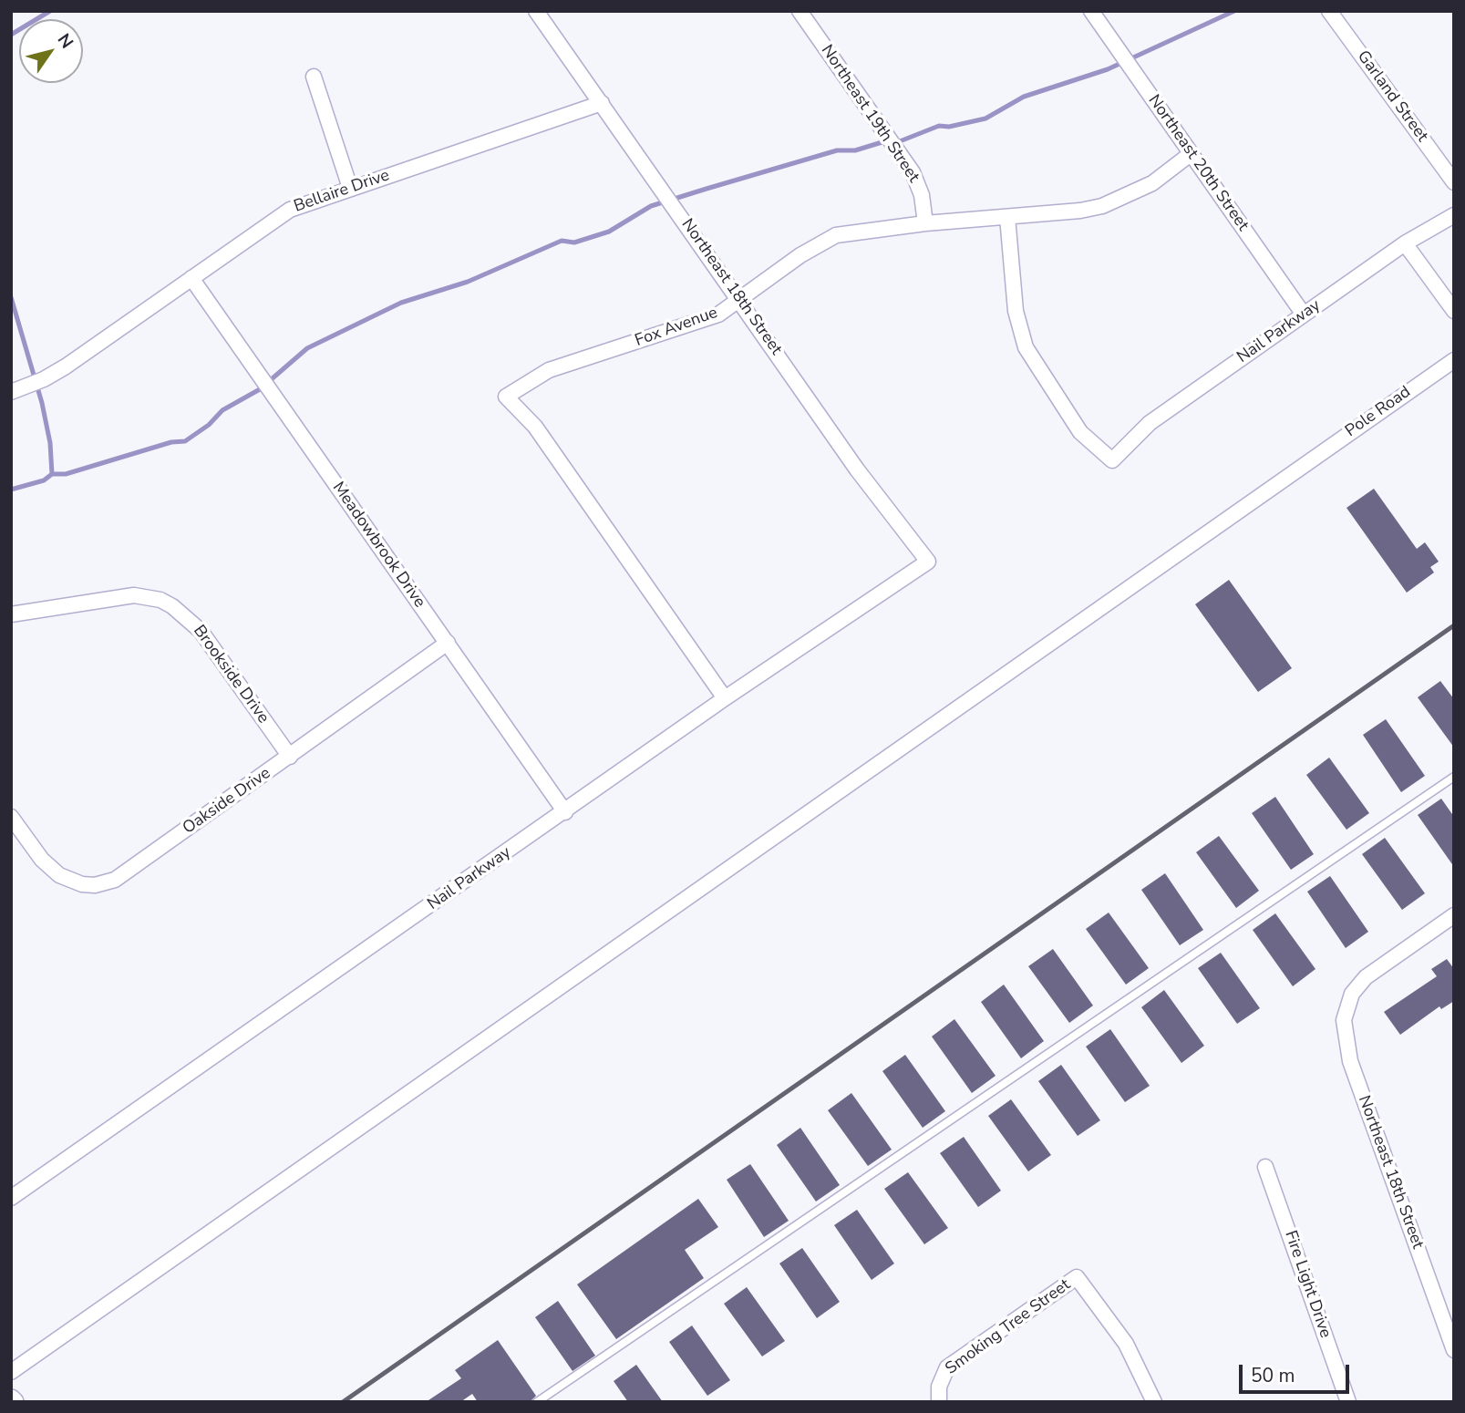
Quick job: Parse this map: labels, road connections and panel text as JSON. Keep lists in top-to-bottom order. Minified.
{"streets":{"street":["Garland Street","Northeast 19th Street","Northeast 20th Street","Bellaire Drive","Northeast 18th Street","Fox Avenue","Nail Parkway","Pole Road","Meadowbrook Drive","Brookside Drive","Oakside Drive","Fire Light Drive","Smoking Tree Street"]},"crossings":[["Northeast 19th Street","Fox Avenue"],["Northeast 20th Street","Fox Avenue"],["Northeast 20th Street","Nail Parkway"],["Bellaire Drive","Northeast 18th Street"],["Bellaire Drive","Meadowbrook Drive"],["Northeast 18th Street","Fox Avenue"],["Northeast 18th Street","Nail Parkway"],["Fox Avenue","Nail Parkway"],["Nail Parkway","Meadowbrook Drive"],["Meadowbrook Drive","Oakside Drive"],["Brookside Drive","Oakside Drive"]],"scale_bar":"50 m","north":"top right"}
